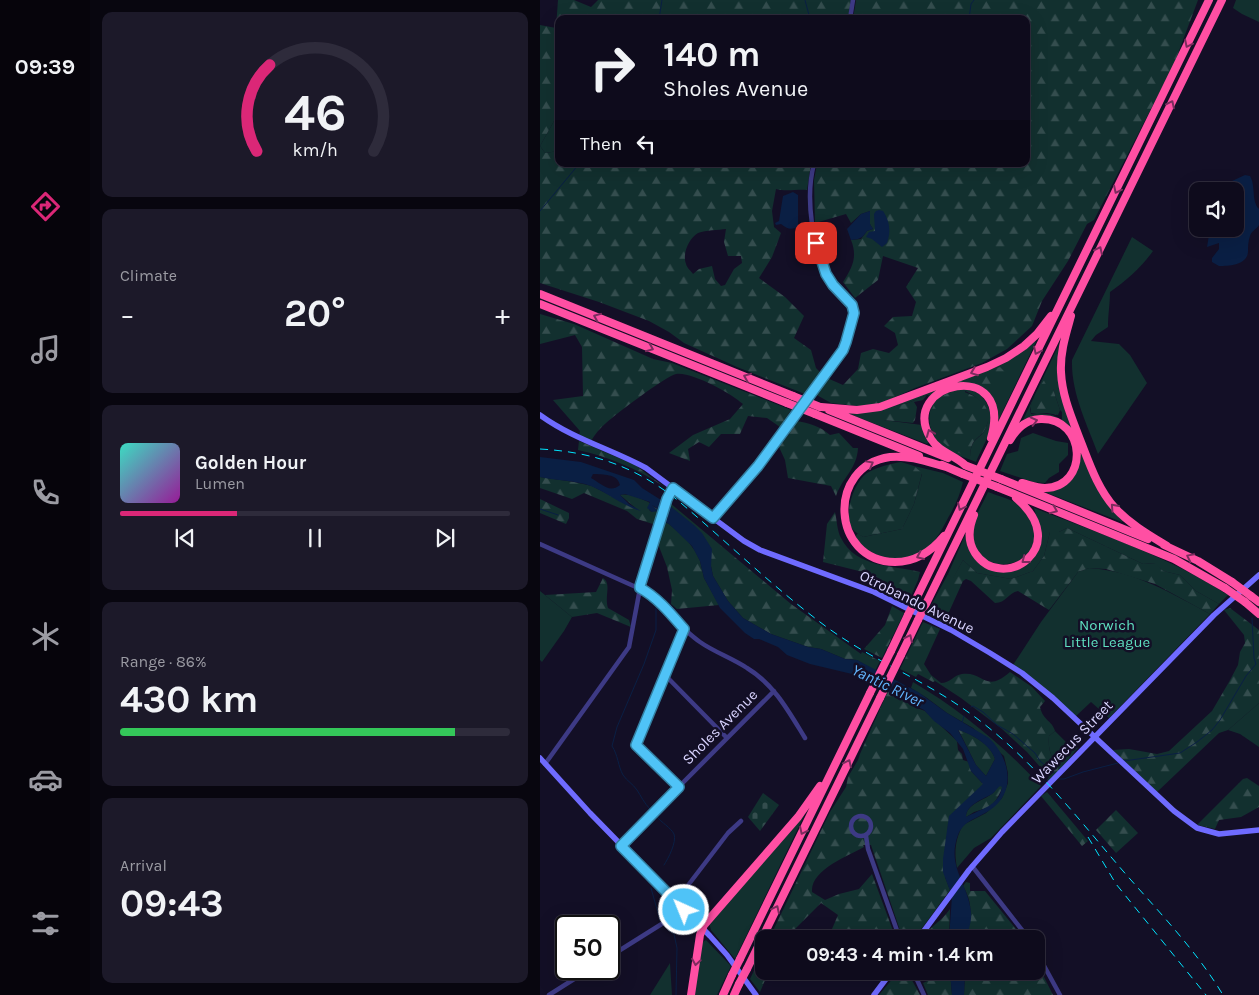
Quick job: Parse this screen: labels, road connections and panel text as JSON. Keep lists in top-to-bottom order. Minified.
{"streets":{"street":["Otrobando Avenue","Sholes Avenue","Wawecus Street"]},"crossings":[["Otrobando Avenue","Wawecus Street"]],"water":["Yantic River"],"parks":["Norwich Little League"],"page":{"tabs":"09:39","turn":["140 m","Sholes Avenue"],"then":"Then","tile":["Climate",["Range · 86%","430 km"],["Arrival","09:43"]],"heat":["−","20°","+"],"song":["Golden Hour","Lumen"],"limit":"50","trip":"09:43 · 4 min · 1.4 km","gauge":["46","km/h"]}}
